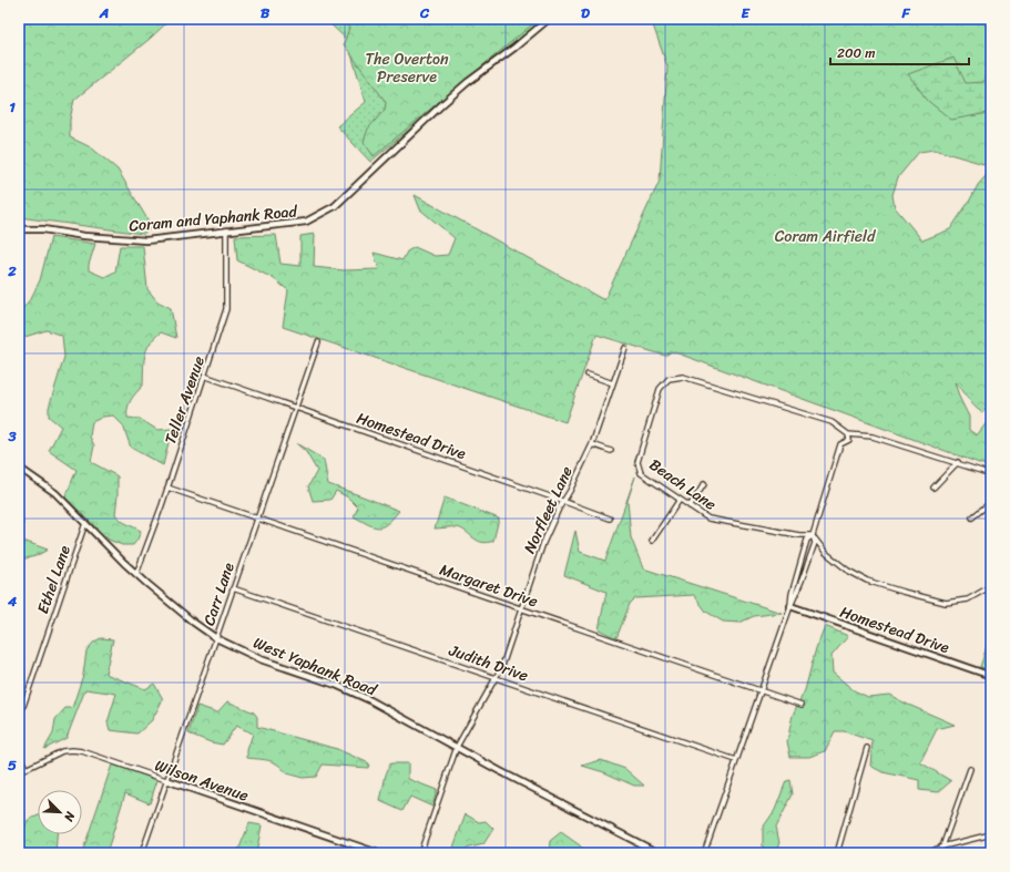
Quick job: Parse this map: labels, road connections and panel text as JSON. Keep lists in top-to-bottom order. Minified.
{"streets":{"street":["Coram and Yaphank Road","Teller Avenue","Homestead Drive","Beach Lane","Norfleet Lane","Ethel Lane","Margaret Drive","Carr Lane","Judith Drive","West Yaphank Road","Wilson Avenue"]},"crossings":[["Coram and Yaphank Road","Teller Avenue"],["Teller Avenue","Homestead Drive"],["Teller Avenue","Margaret Drive"],["Teller Avenue","West Yaphank Road"],["Homestead Drive","Norfleet Lane"],["Homestead Drive","Carr Lane"],["Norfleet Lane","Margaret Drive"],["Norfleet Lane","Judith Drive"],["Norfleet Lane","West Yaphank Road"],["Ethel Lane","West Yaphank Road"],["Margaret Drive","Carr Lane"],["Carr Lane","Judith Drive"],["Carr Lane","West Yaphank Road"],["Carr Lane","Wilson Avenue"]],"parks":["The Overton Preserve","Coram Airfield"],"scale_bar":"200 m","north":"bottom right","grid":{"columns":["A","B","C","D","E","F"],"rows":["1","2","3","4","5"]}}
